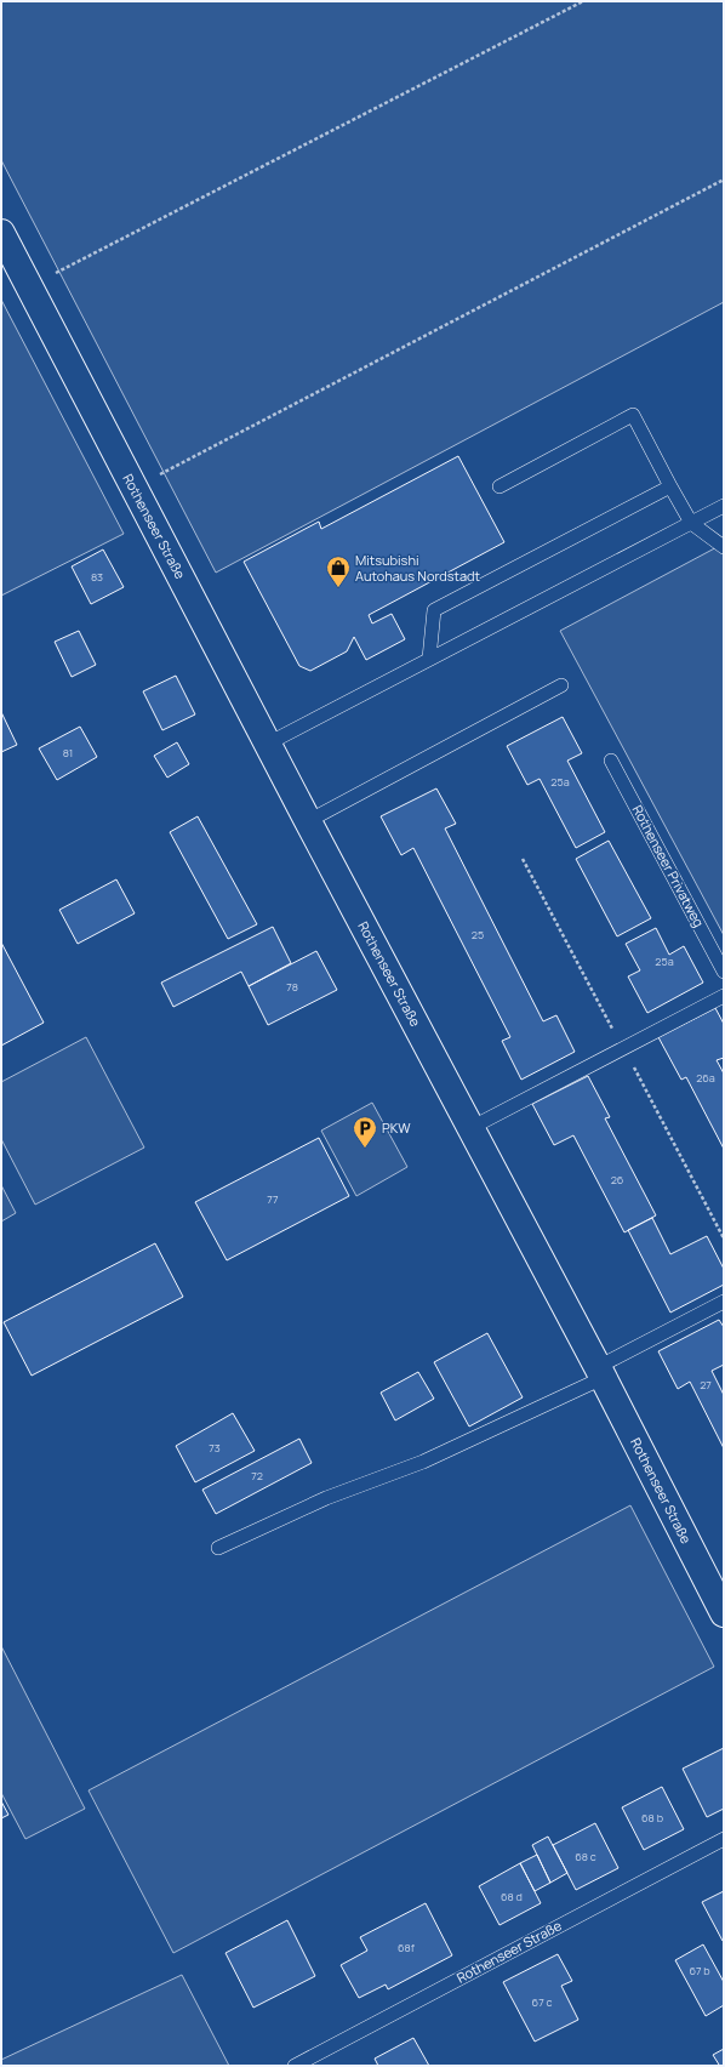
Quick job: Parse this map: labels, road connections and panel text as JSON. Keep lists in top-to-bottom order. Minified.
{"streets":{"street":["Rothenseer Straße"],"lane":["Rothenseer Privatweg"]},"places":{"shop":["Mitsubishi Autohaus Nordstadt"],"parking":["PKW"]},"house_numbers":["83","81","25a","25","25a","78","26a","26","77","27","73","72","68 b","68 c","68 d","68f","67 b","67 c"]}
